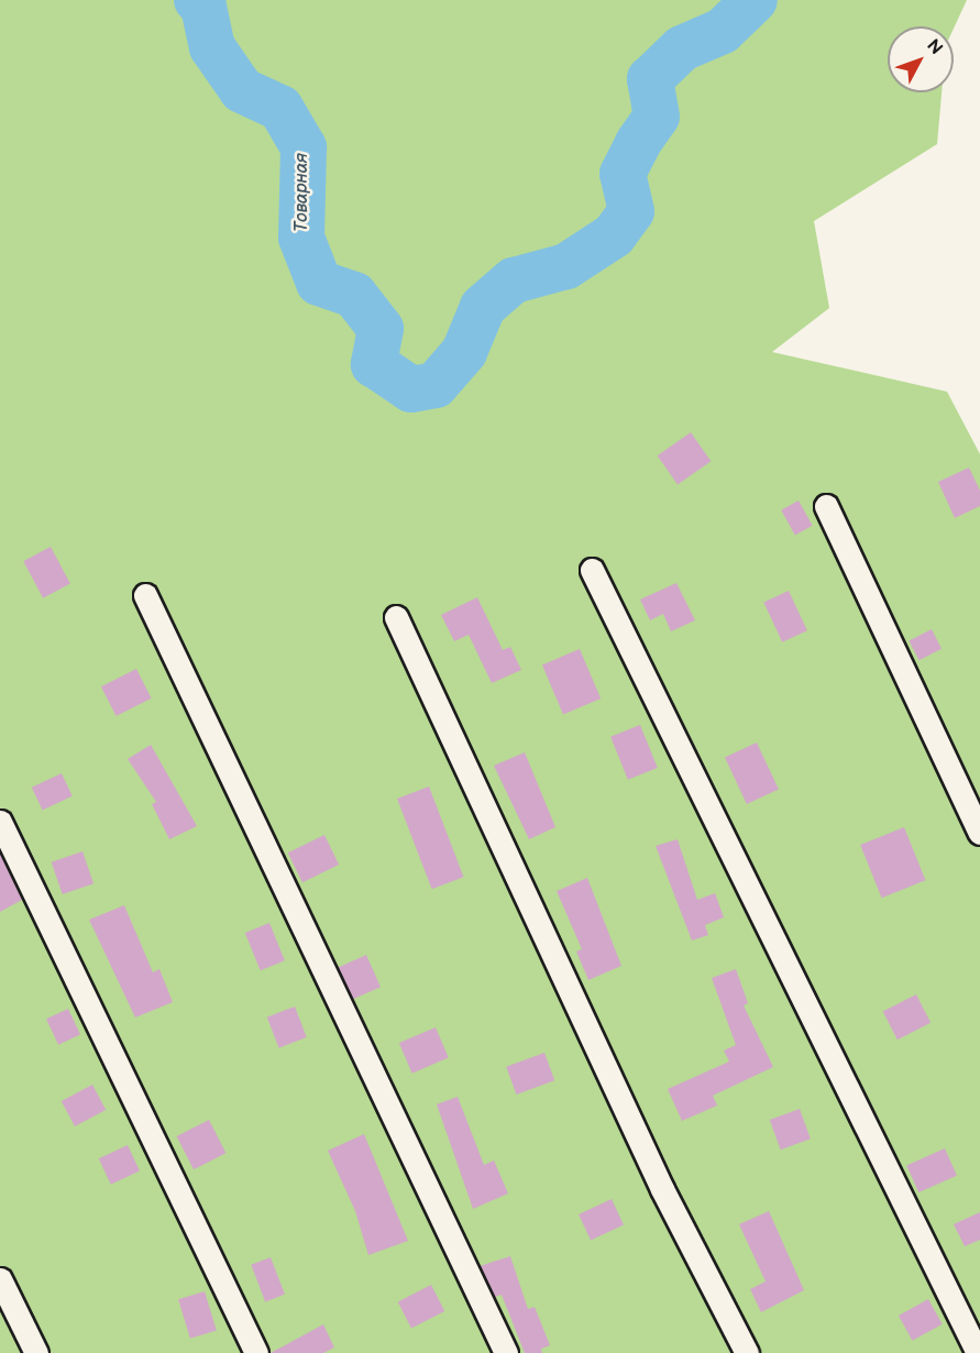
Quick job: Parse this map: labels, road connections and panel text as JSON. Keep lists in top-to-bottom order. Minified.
{"water":["Товарная"],"north":"top right"}
